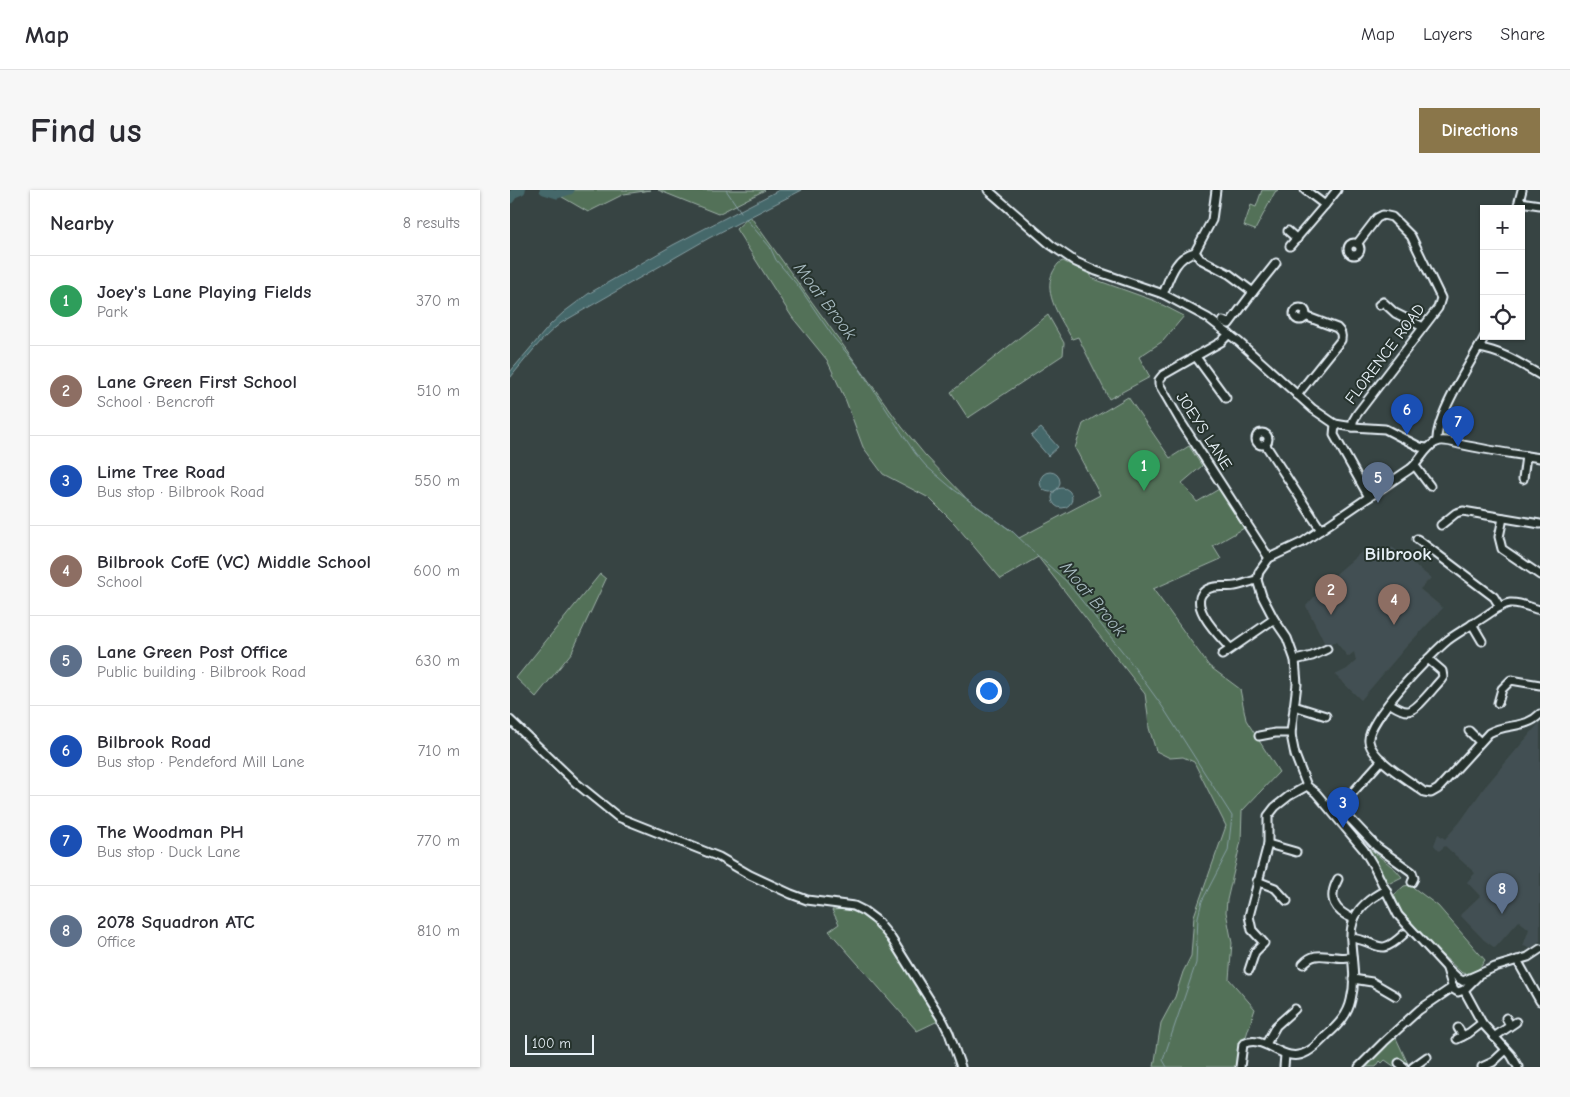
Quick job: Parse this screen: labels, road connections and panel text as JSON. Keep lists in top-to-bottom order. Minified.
{"streets":{"street":["FLORENCE ROAD","JOEYS LANE"]},"districts":["Bilbrook"],"water":["Moat Brook"],"scale_bar":"100 m","page":{"header":"Map","nav":["Map","Layers","Share"],"buttons":"Directions","title":"Find us","heading":["Nearby","8 results"],"map_buttons":["+","−"],"list":[{"mark":"1","name":"Joey's Lane Playing Fields","note":"Park","value":"370 m"},{"mark":"2","name":"Lane Green First School","note":"School · Bencroft","value":"510 m"},{"mark":"3","name":"Lime Tree Road","note":"Bus stop · Bilbrook Road","value":"550 m"},{"mark":"4","name":"Bilbrook CofE (VC) Middle School","note":"School","value":"600 m"},{"mark":"5","name":"Lane Green Post Office","note":"Public building · Bilbrook Road","value":"630 m"},{"mark":"6","name":"Bilbrook Road","note":"Bus stop · Pendeford Mill Lane","value":"710 m"},{"mark":"7","name":"The Woodman PH","note":"Bus stop · Duck Lane","value":"770 m"},{"mark":"8","name":"2078 Squadron ATC","note":"Office","value":"810 m"}],"pins":["6","7","1","5","2","4","3","8"],"scale":"100 m"}}
